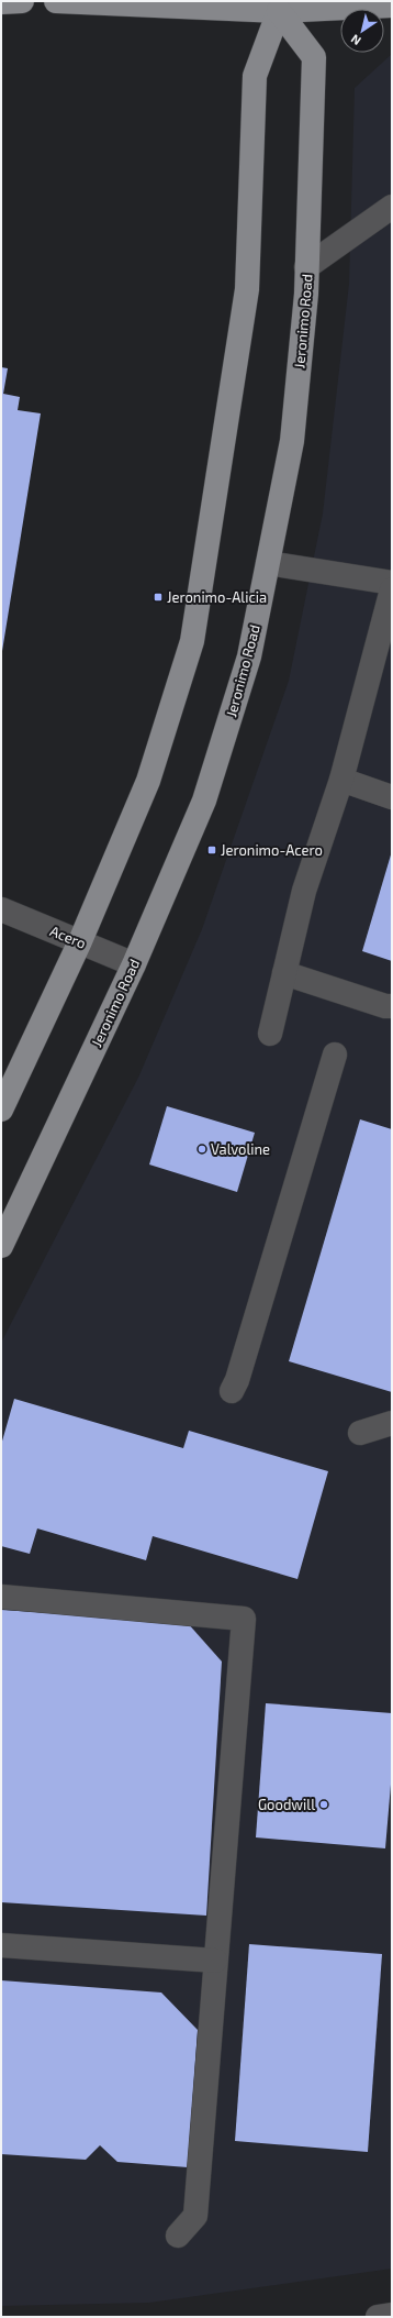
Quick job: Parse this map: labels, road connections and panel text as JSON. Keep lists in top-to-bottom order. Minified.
{"streets":{"main road":["Jeronimo Road"],"street":["Acero"]},"crossings":[["Jeronimo Road","Acero"]],"places":{"transit":["Jeronimo-Alicia","Jeronimo-Acero"],"other":["Valvoline","Goodwill"]},"north":"bottom left"}
